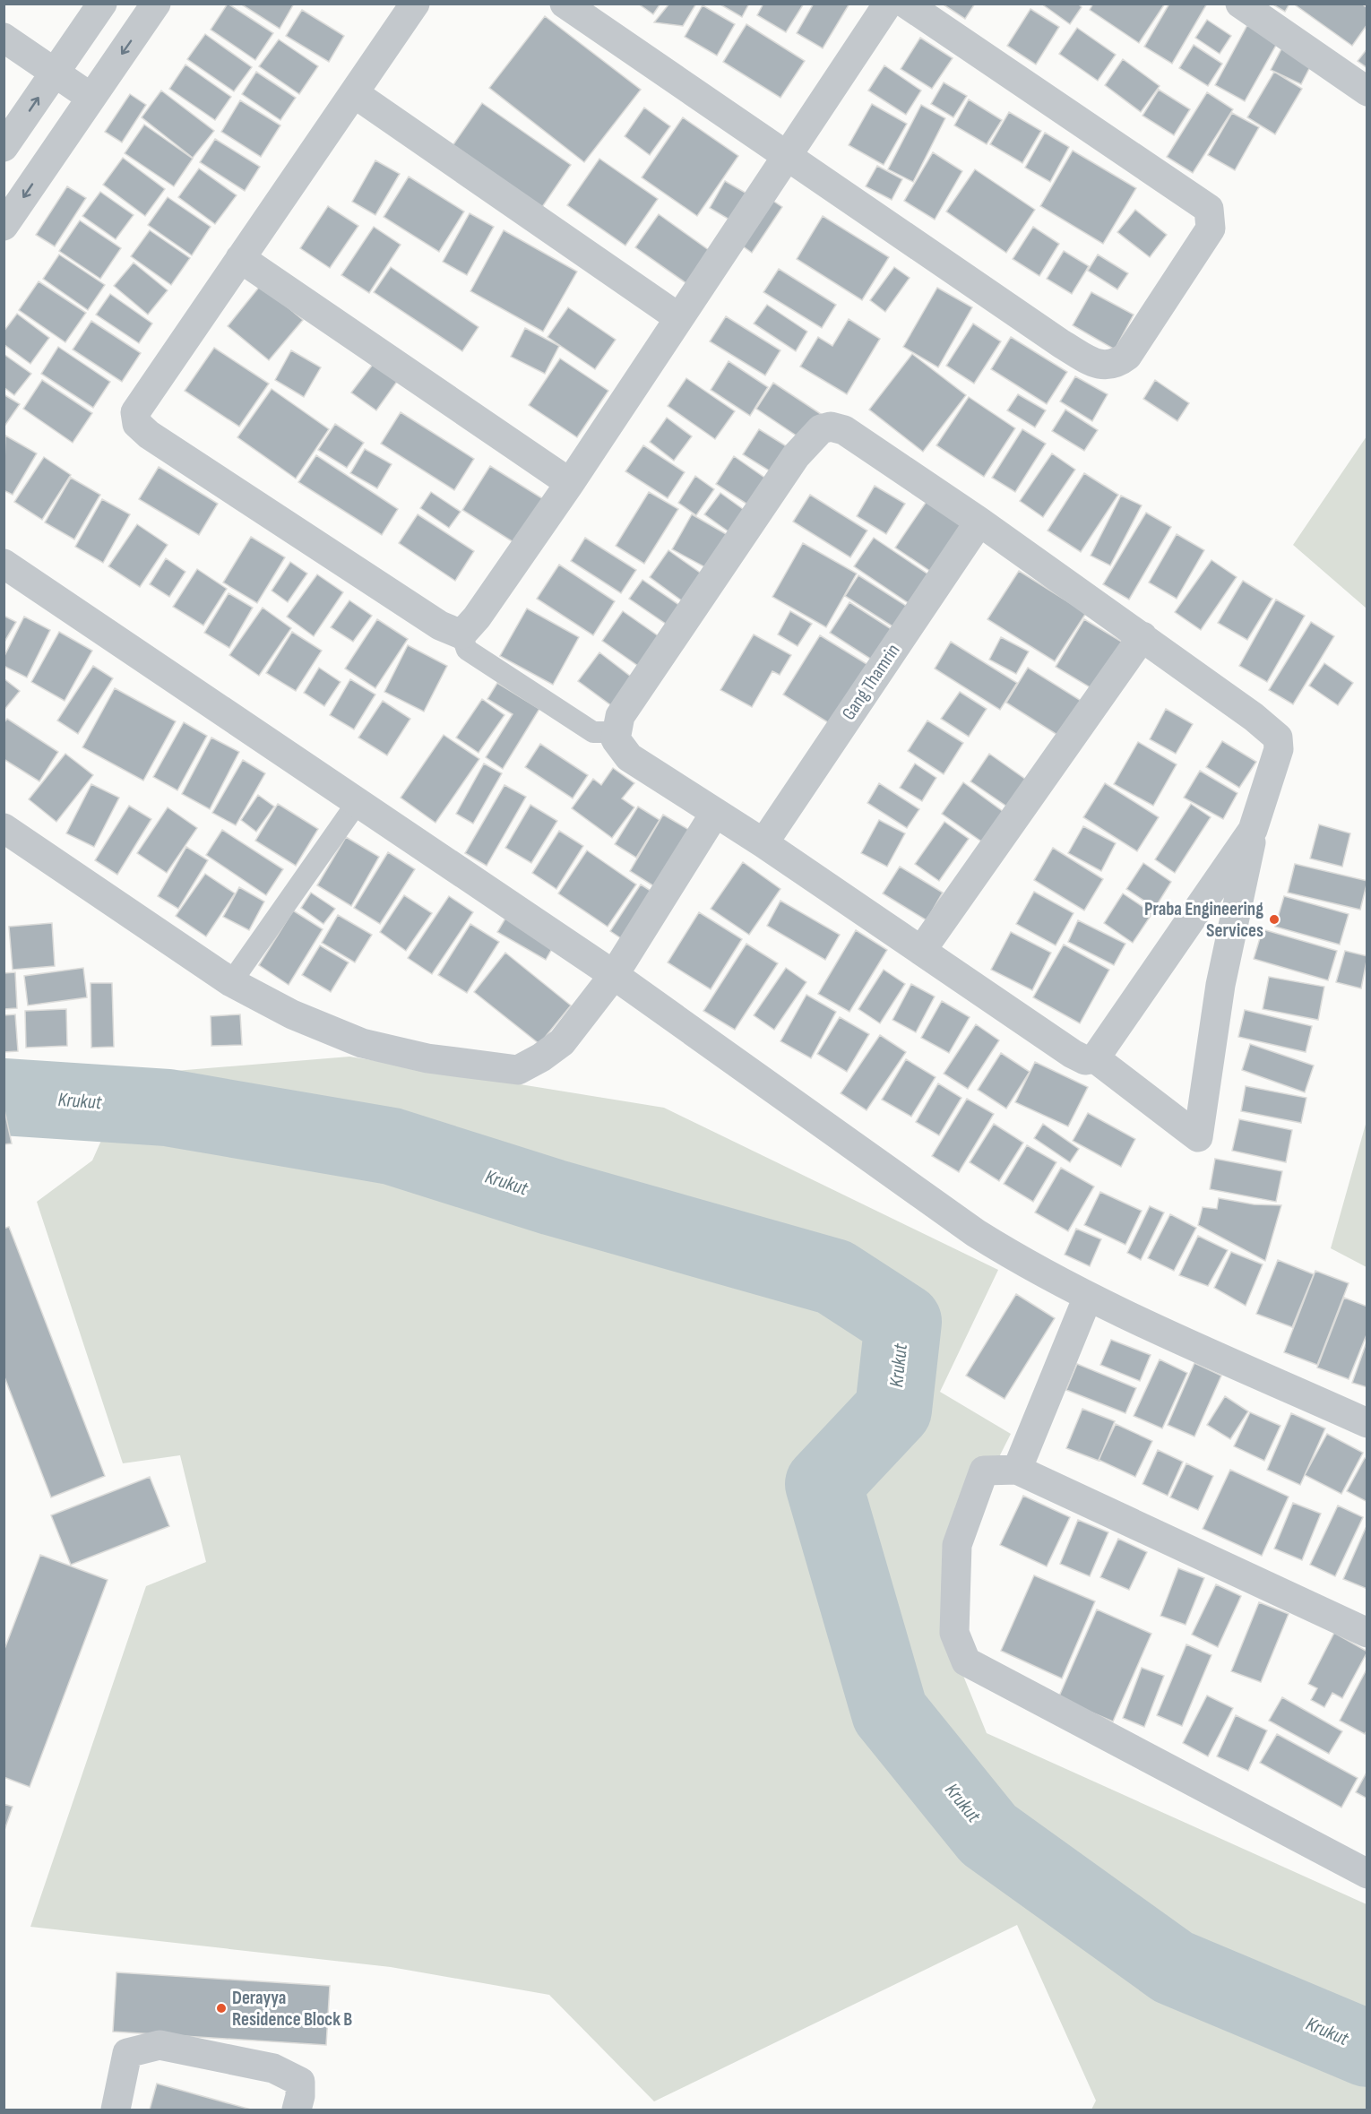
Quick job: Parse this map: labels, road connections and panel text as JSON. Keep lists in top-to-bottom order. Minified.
{"streets":{"street":["Gang Thamrin"]},"water":["Krukut"],"places":["Praba Engineering Services","Derayya Residence Block B"]}
